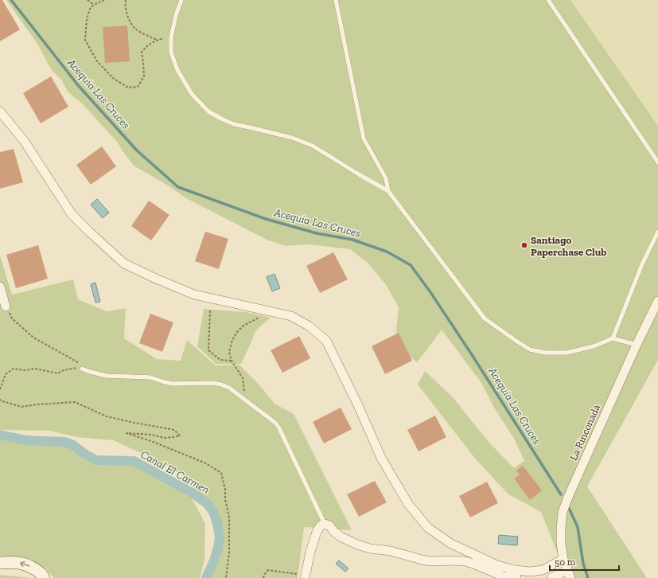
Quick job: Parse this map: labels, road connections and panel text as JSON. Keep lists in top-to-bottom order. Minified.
{"streets":{"street":["La Rinconada"]},"water":["Acequia Las Cruces","Canal El Carmen"],"places":["Santiago Paperchase Club"],"scale_bar":"50 m"}
